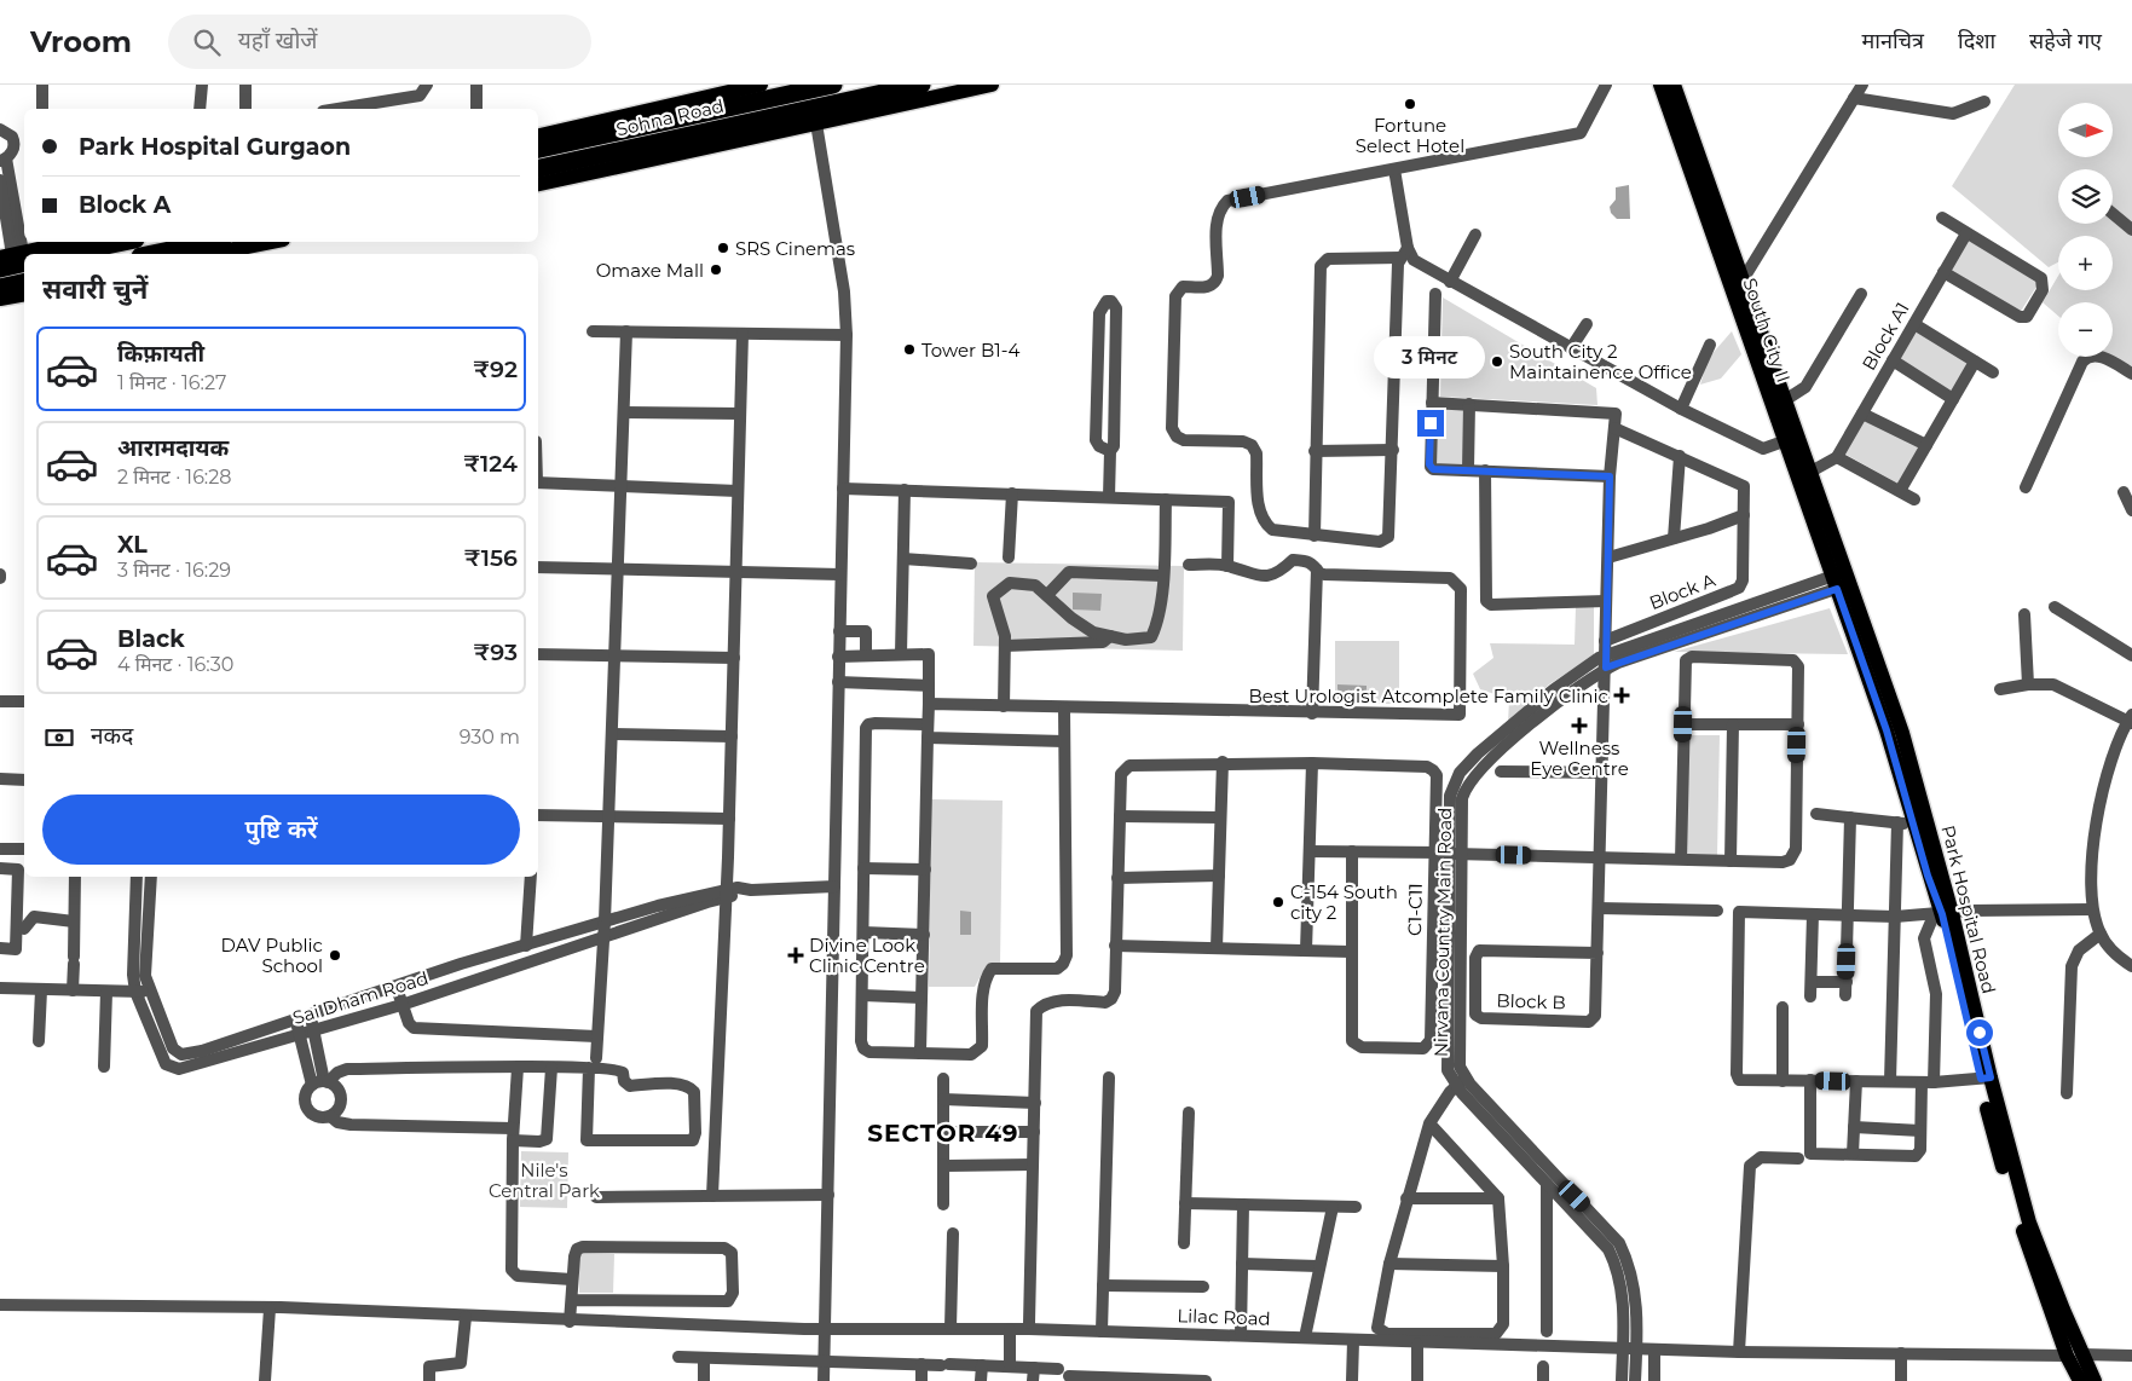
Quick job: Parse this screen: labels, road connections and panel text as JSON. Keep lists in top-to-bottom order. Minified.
{"streets":{"highway":["Sohna Road"],"main road":["South City II","Park Hospital Road"],"street":["Block A1","Block A","C1-C11","Nirvana Country Main Road","Sai Dham Road","Block B","Lilac Road"]},"crossings":[["South City II","Park Hospital Road"],["South City II","Nirvana Country Main Road"],["Block A","Block B"],["C1-C11","Nirvana Country Main Road"],["Park Hospital Road","Nirvana Country Main Road"],["Park Hospital Road","Lilac Road"],["Nirvana Country Main Road","Block B"],["Nirvana Country Main Road","Lilac Road"]],"districts":["SECTOR 49"],"parks":["Nile's Central Park"],"places":{"other":["Fortune Select Hotel","SRS Cinemas","Omaxe Mall","Tower B1-4","South City 2 Maintainence Office","C-154 South city 2","DAV Public School"],"health":["Best Urologist Atcomplete Family Clinic","Wellness Eye Centre","Divine Look Clinic Centre"]},"north":"right","page":{"header":"Vroom","search":"यहाँ खोजें","nav":["मानचित्र","दिशा","सहेजे गए"],"map_buttons":["+","−"],"banner":["Park Hospital Gurgaon","Block A"],"heading":"सवारी चुनें","list":[{"name":"किफ़ायती","note":"1 मिनट · 16:27","value":"₹92"},{"name":"आरामदायक","note":"2 मिनट · 16:28","value":"₹124"},{"name":"XL","note":"3 मिनट · 16:29","value":"₹156"},{"name":"Black","note":"4 मिनट · 16:30","value":"₹93"}],"bubble":"3 मिनट","pay":["नकद","930 m"],"buttons":"पुष्टि करें"}}
